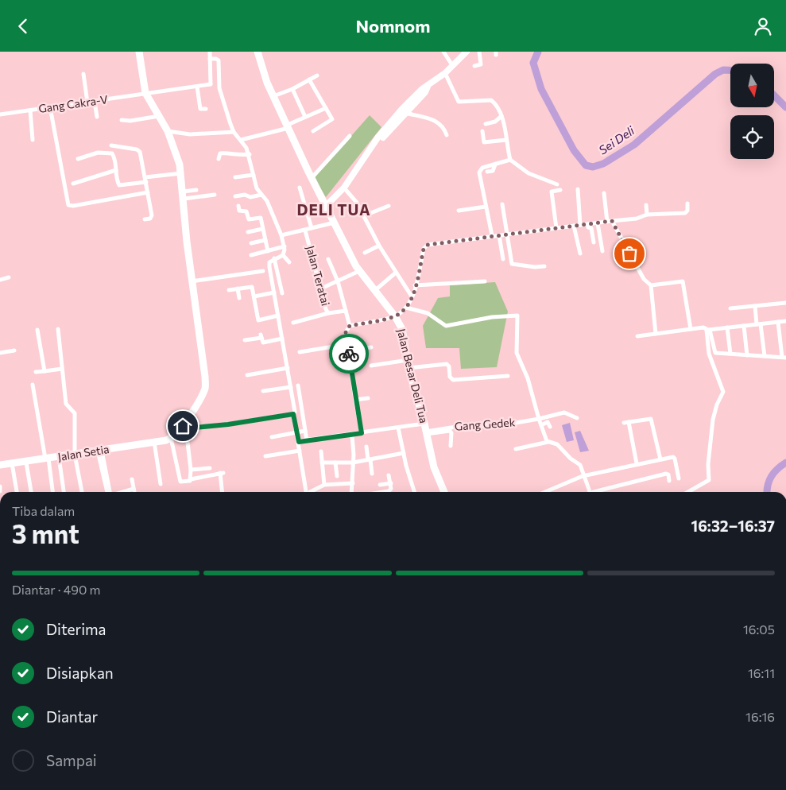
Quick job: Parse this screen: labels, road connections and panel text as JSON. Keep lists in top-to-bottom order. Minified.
{"streets":{"main road":["Jalan Besar Deli Tua","Jalan Setia"],"street":["Gang Cakra-V","Jalan Teratai","Gang Gedek"]},"crossings":[["Jalan Besar Deli Tua","Gang Gedek"]],"districts":["DELI TUA"],"water":["Sei Deli"],"north":"bottom","page":{"header":"Nomnom","heading":["3 mnt","Tiba dalam","16:32–16:37"],"bar":"Diantar · 490 m","list":[["Diterima","16:05"],["Disiapkan","16:11"],["Diantar","16:16"],"Sampai"]}}
